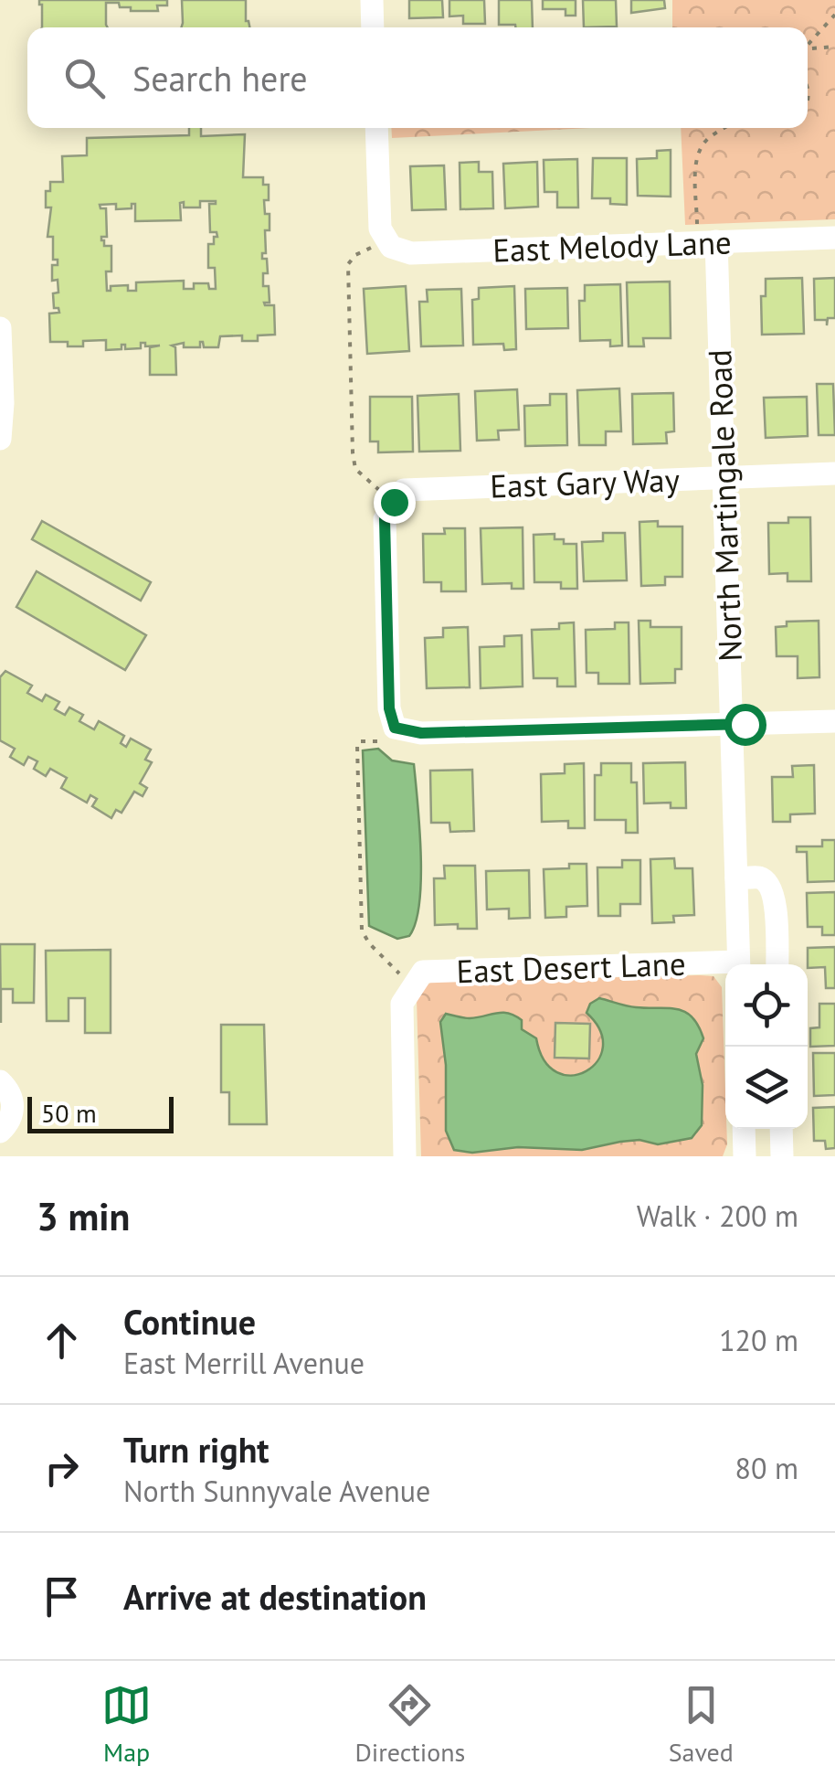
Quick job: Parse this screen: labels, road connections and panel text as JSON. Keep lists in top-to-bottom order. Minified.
{"streets":{"street":["East Melody Lane","East Gary Way","North Martingale Road","East Desert Lane"]},"crossings":[["East Melody Lane","North Martingale Road"],["East Gary Way","North Martingale Road"]],"scale_bar":"50 m","page":{"search":"Search here","scale":"50 m","heading":["3 min","Walk · 200 m"],"list":[["Continue","East Merrill Avenue","120 m"],["Turn right","North Sunnyvale Avenue","80 m"],"Arrive at destination"],"nav":["Map","Directions","Saved"]}}
